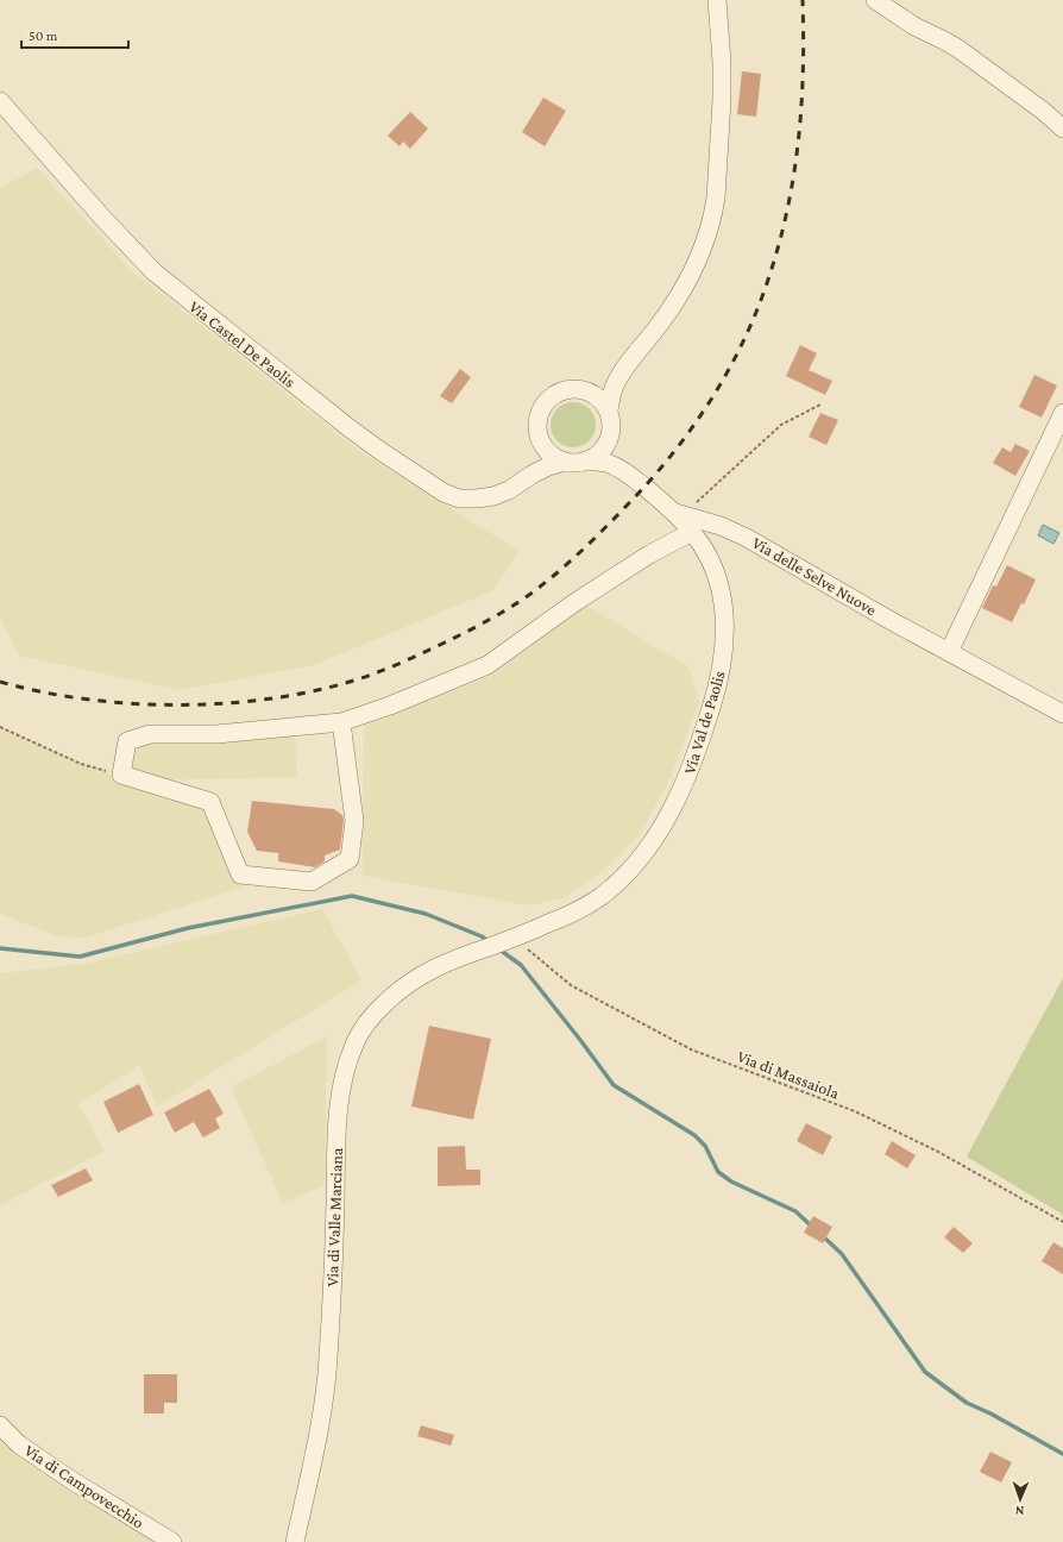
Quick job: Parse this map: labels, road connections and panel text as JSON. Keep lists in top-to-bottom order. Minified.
{"streets":{"street":["Via Castel De Paolis","Via delle Selve Nuove","Via Val de Paolis","Via di Valle Marciana","Via di Campovecchio"],"path":["Via di Massaiola"]},"crossings":[["Via Castel De Paolis","Via Val de Paolis"],["Via delle Selve Nuove","Via Val de Paolis"],["Via Val de Paolis","Via di Massaiola"],["Via Val de Paolis","Via di Valle Marciana"]],"scale_bar":"50 m","north":"bottom"}
